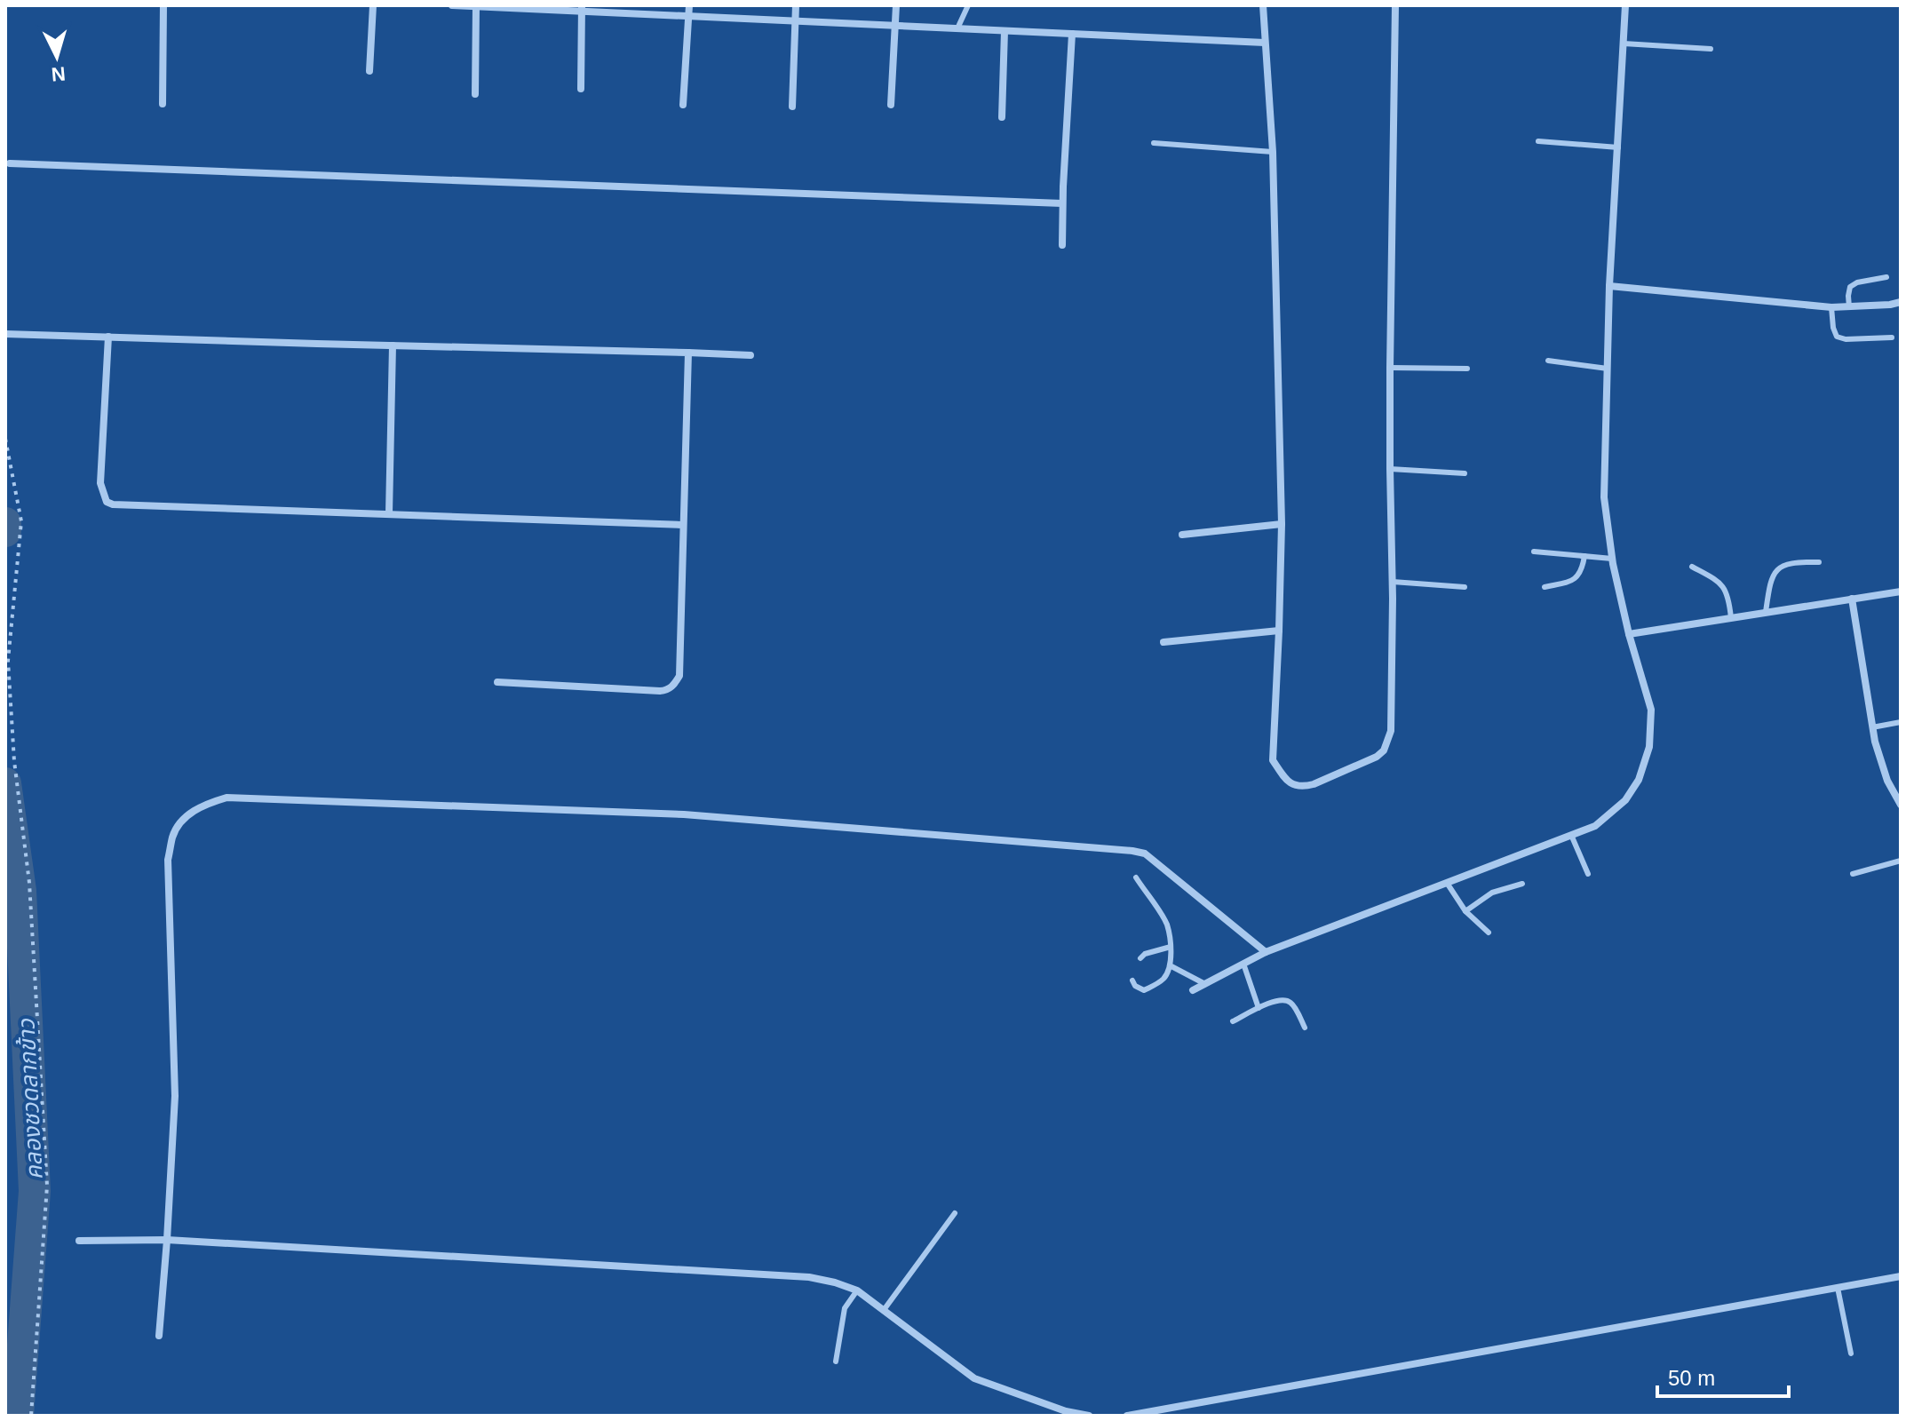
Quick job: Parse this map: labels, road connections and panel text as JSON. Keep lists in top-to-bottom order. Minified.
{"water":["คลองชวดลากข้าว"],"scale_bar":"50 m","north":"bottom"}
